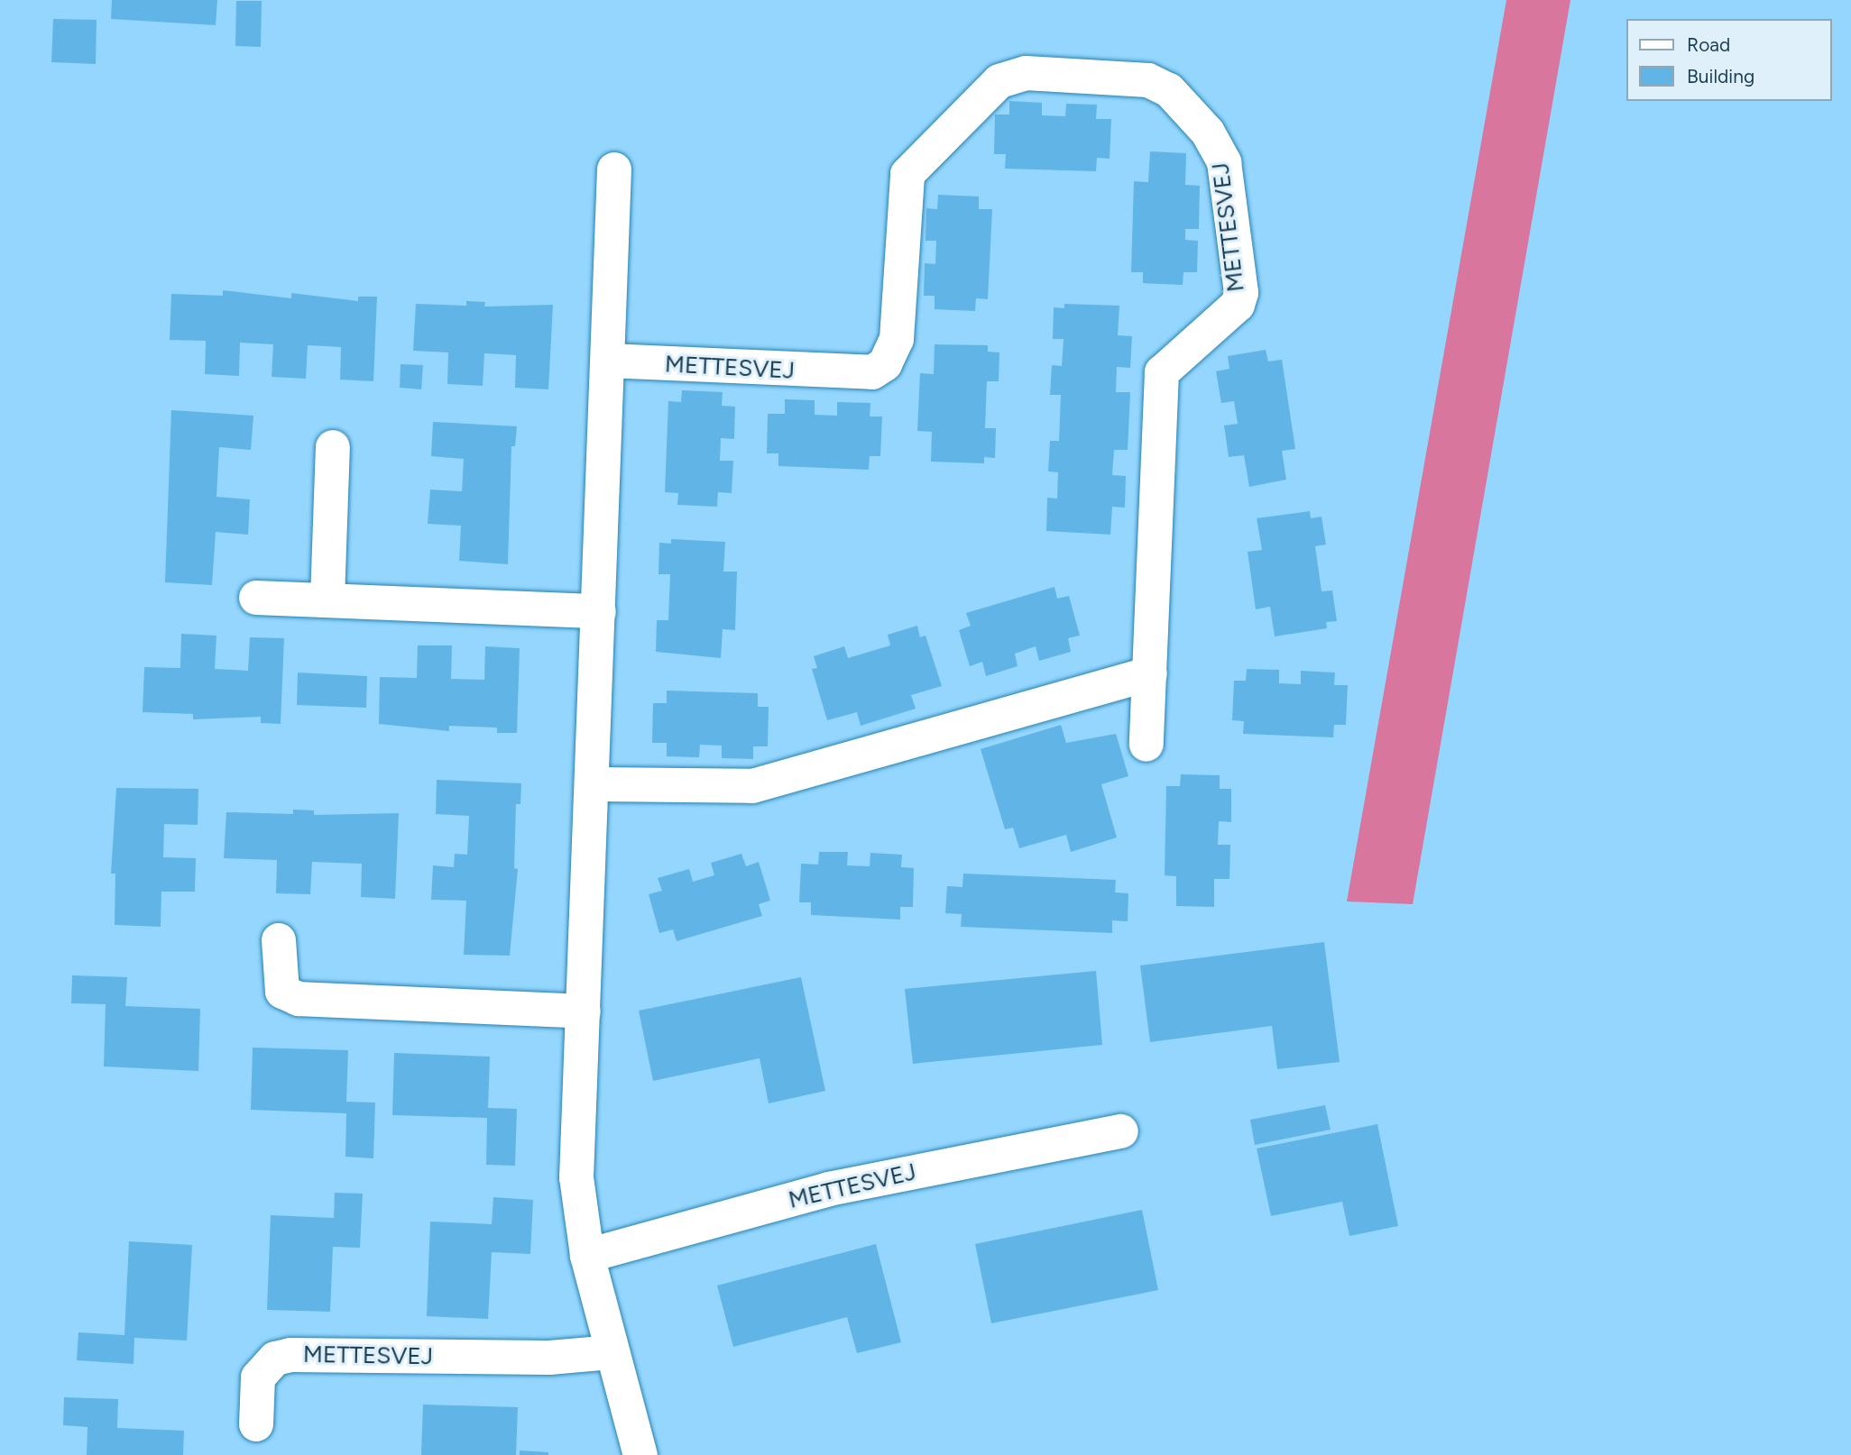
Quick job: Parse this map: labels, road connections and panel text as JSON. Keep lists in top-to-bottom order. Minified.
{"streets":{"street":["METTESVEJ"]},"legend":["Road","Building"]}
